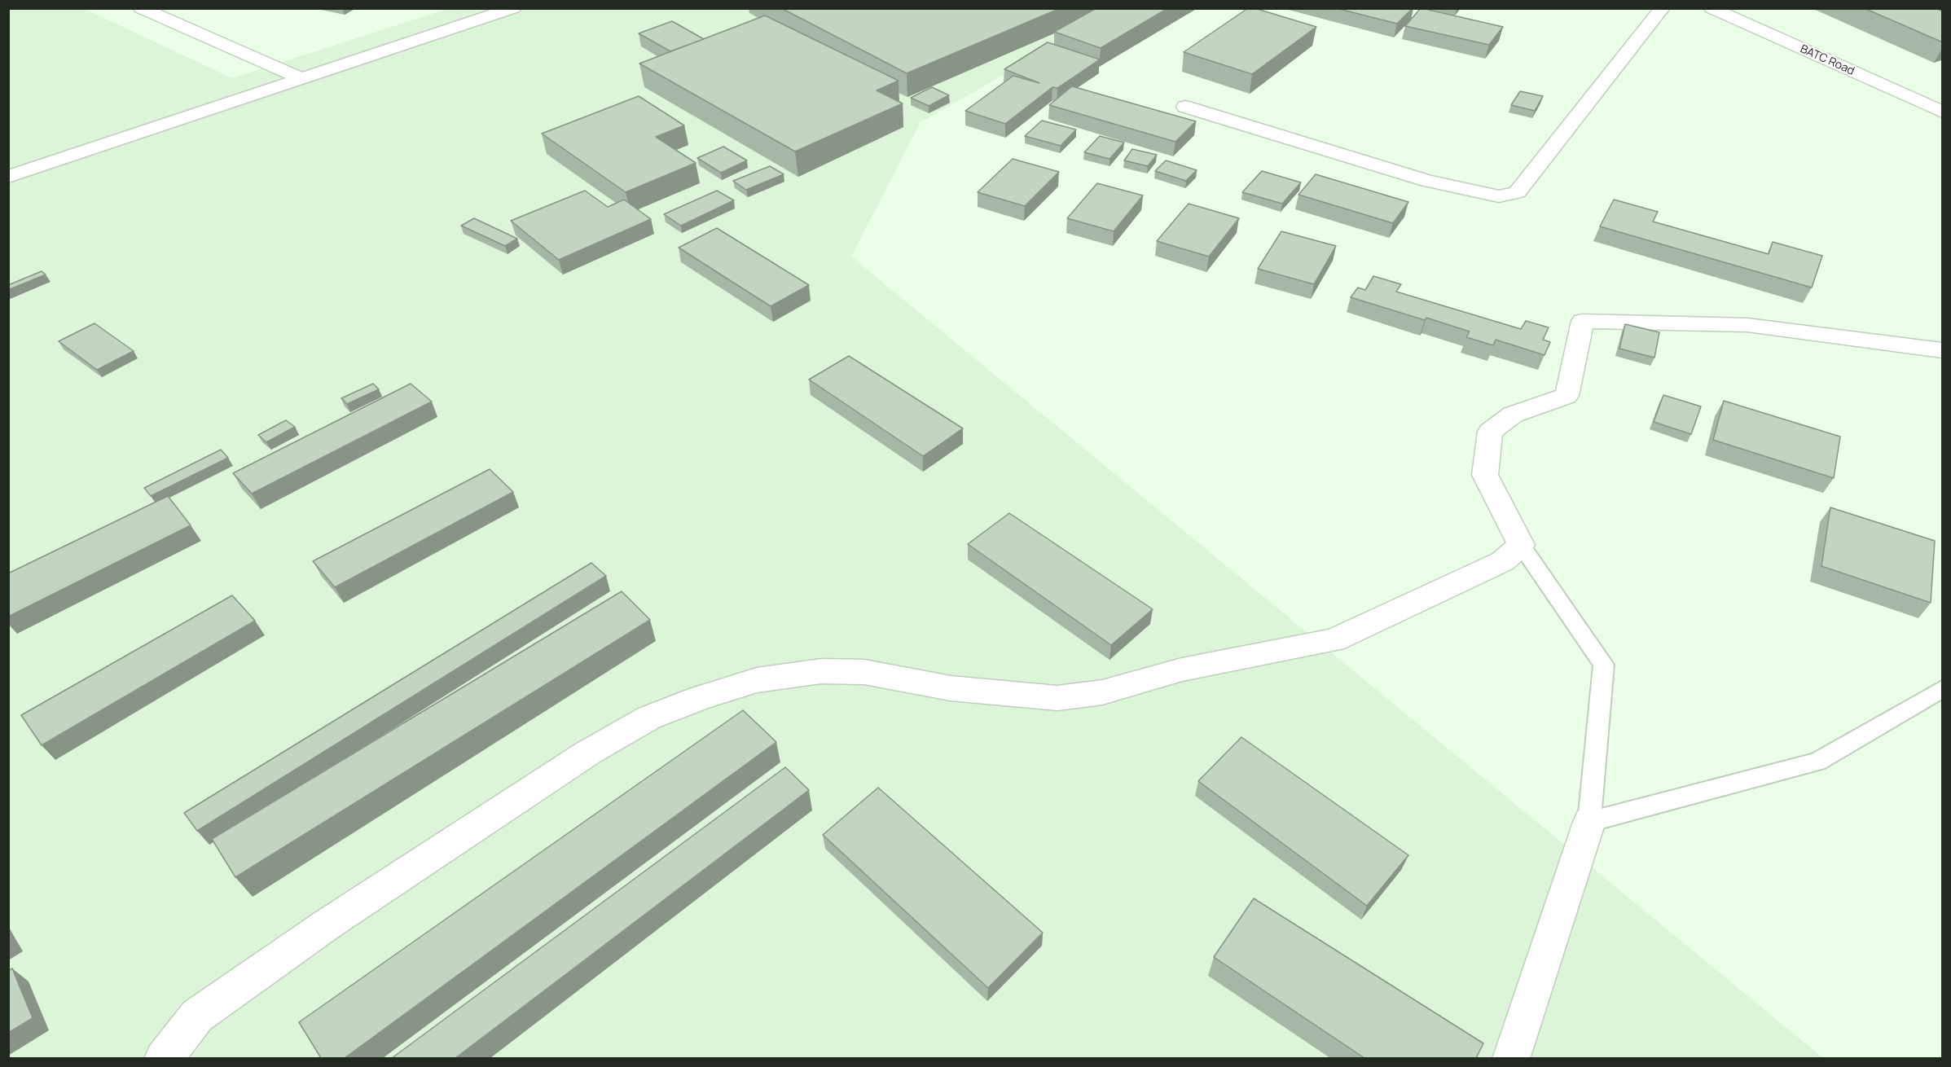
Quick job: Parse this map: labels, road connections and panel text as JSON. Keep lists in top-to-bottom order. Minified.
{"streets":{"street":["BATC Road"]}}
